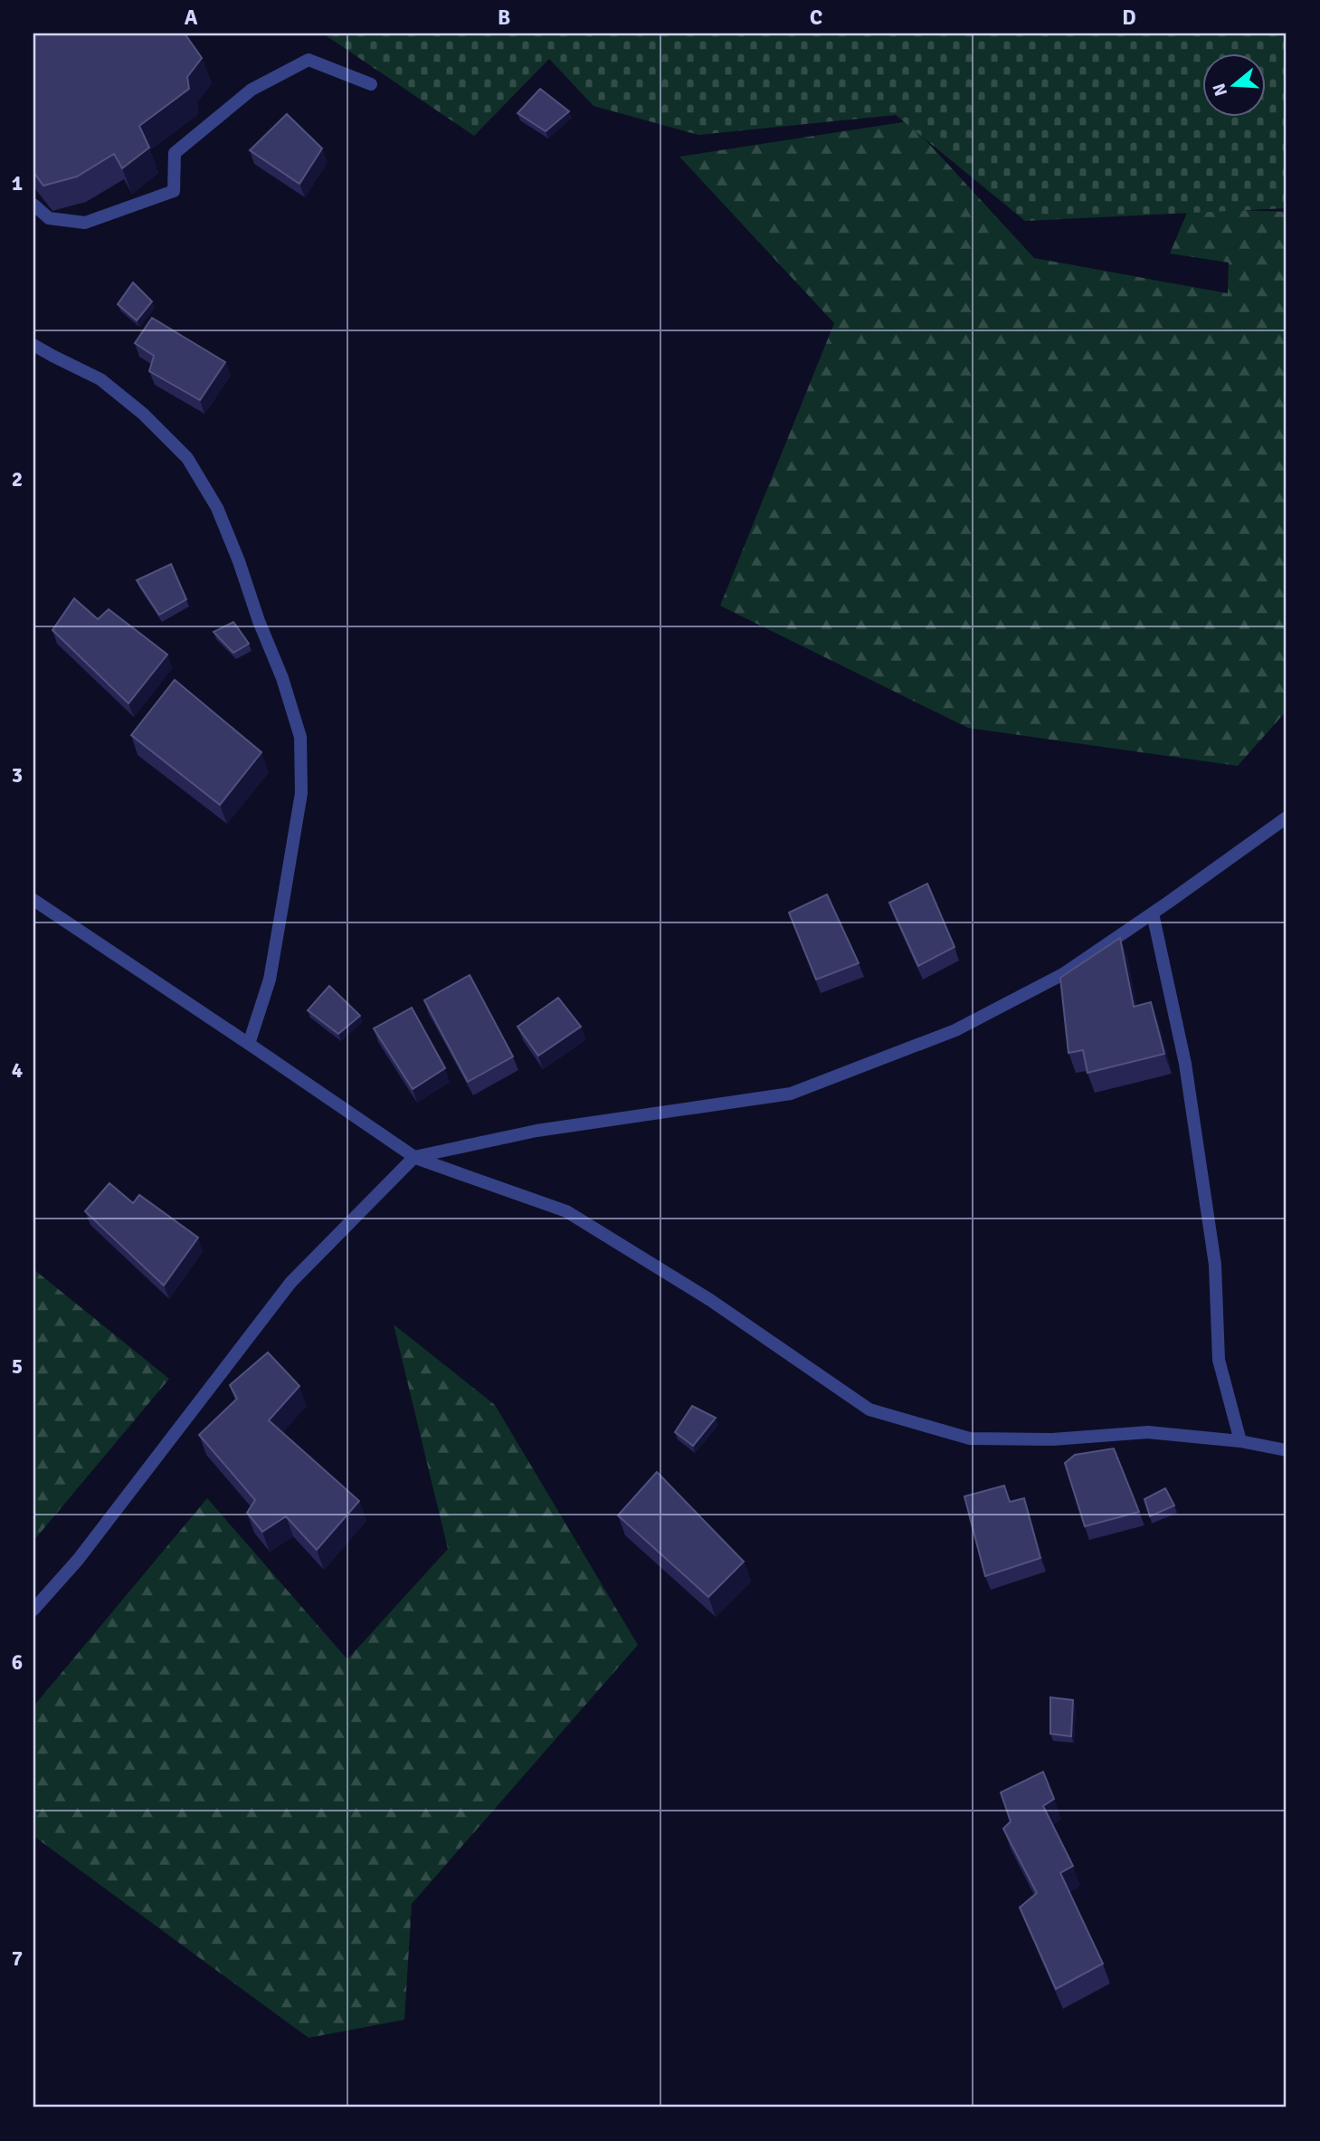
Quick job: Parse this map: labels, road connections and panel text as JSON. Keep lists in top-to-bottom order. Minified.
{"north":"left","grid":{"columns":["A","B","C","D"],"rows":["1","2","3","4","5","6","7"]}}
